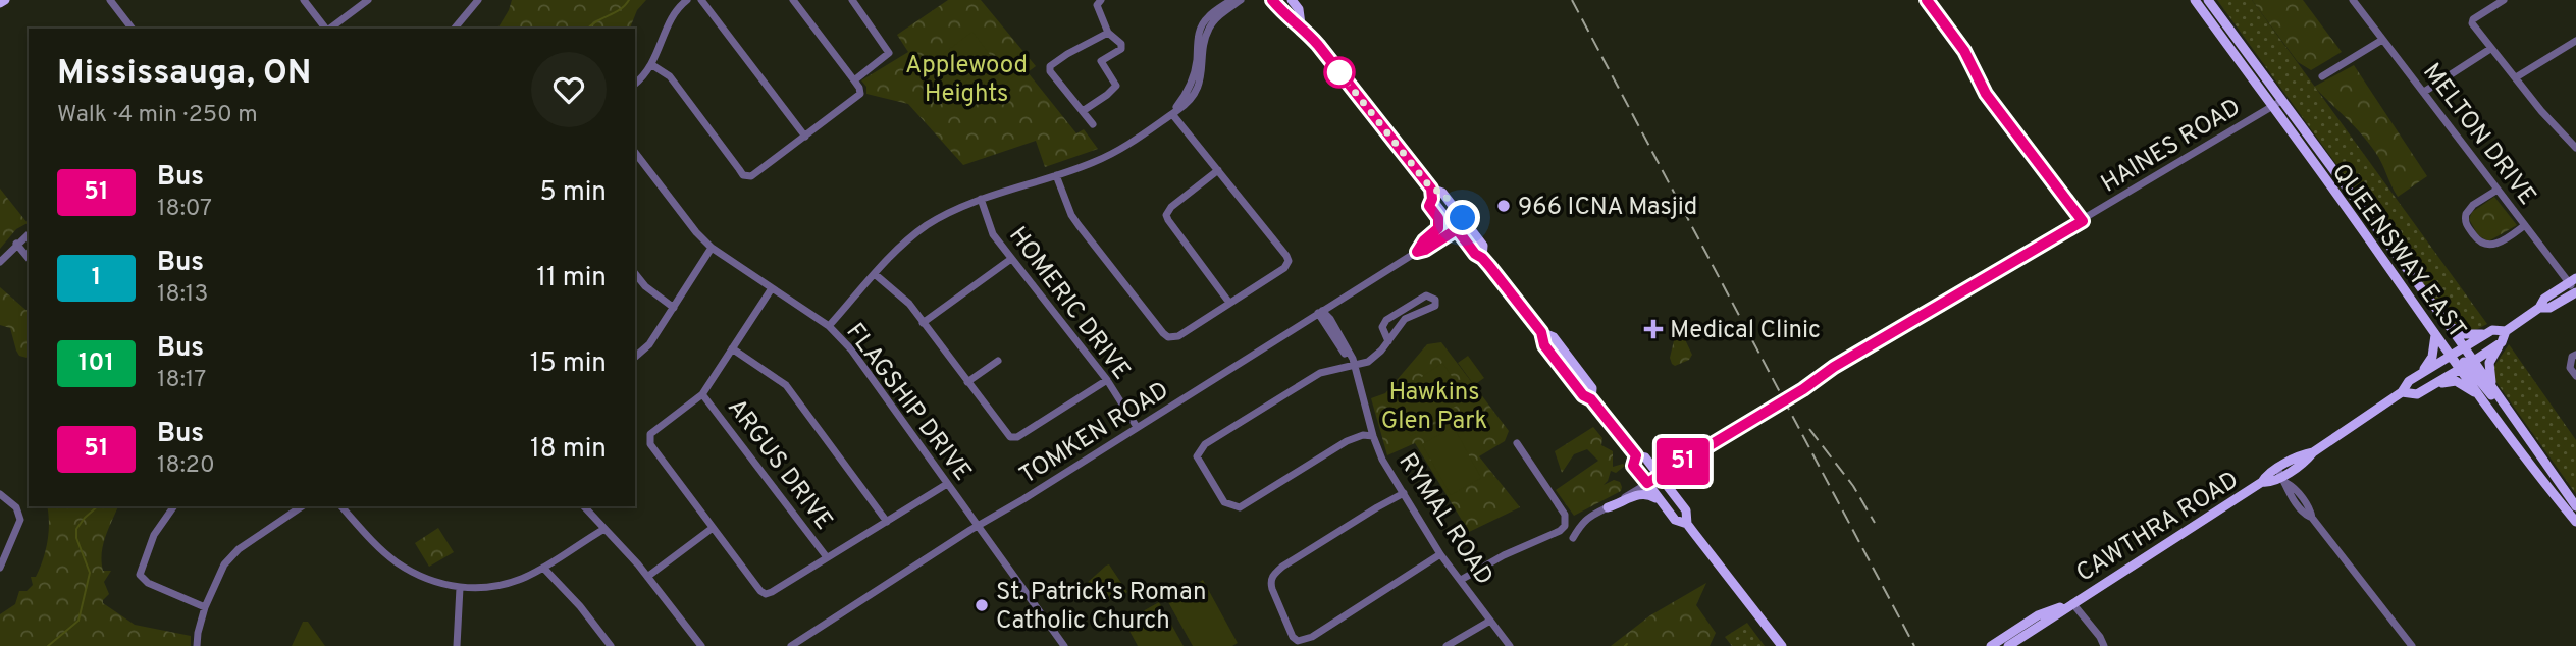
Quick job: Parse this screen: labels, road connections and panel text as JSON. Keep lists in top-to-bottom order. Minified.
{"streets":{"main road":["QUEENSWAY EAST","CAWTHRA ROAD"],"street":["MELTON DRIVE","HAINES ROAD","HOMERIC DRIVE","FLAGSHIP DRIVE","TOMKEN ROAD","ARGUS DRIVE","RYMAL ROAD"]},"crossings":[["MELTON DRIVE","CAWTHRA ROAD"],["HAINES ROAD","QUEENSWAY EAST"],["QUEENSWAY EAST","CAWTHRA ROAD"],["HOMERIC DRIVE","TOMKEN ROAD"],["FLAGSHIP DRIVE","TOMKEN ROAD"],["TOMKEN ROAD","RYMAL ROAD"]],"parks":["Applewood Heights","Hawkins Glen Park"],"places":{"other":["966 ICNA Masjid","St. Patrick's Roman Catholic Church"],"health":["Medical Clinic"]},"lines":["bus line 51"],"page":{"on_map":"51","heading":["Mississauga, ON","Walk · 4 min · 250 m"],"list":[{"mark":"51","name":"Bus","note":"18:07","value":"5 min"},{"mark":"1","name":"Bus","note":"18:13","value":"11 min"},{"mark":"101","name":"Bus","note":"18:17","value":"15 min"},{"mark":"51","name":"Bus","note":"18:20","value":"18 min"}]}}
